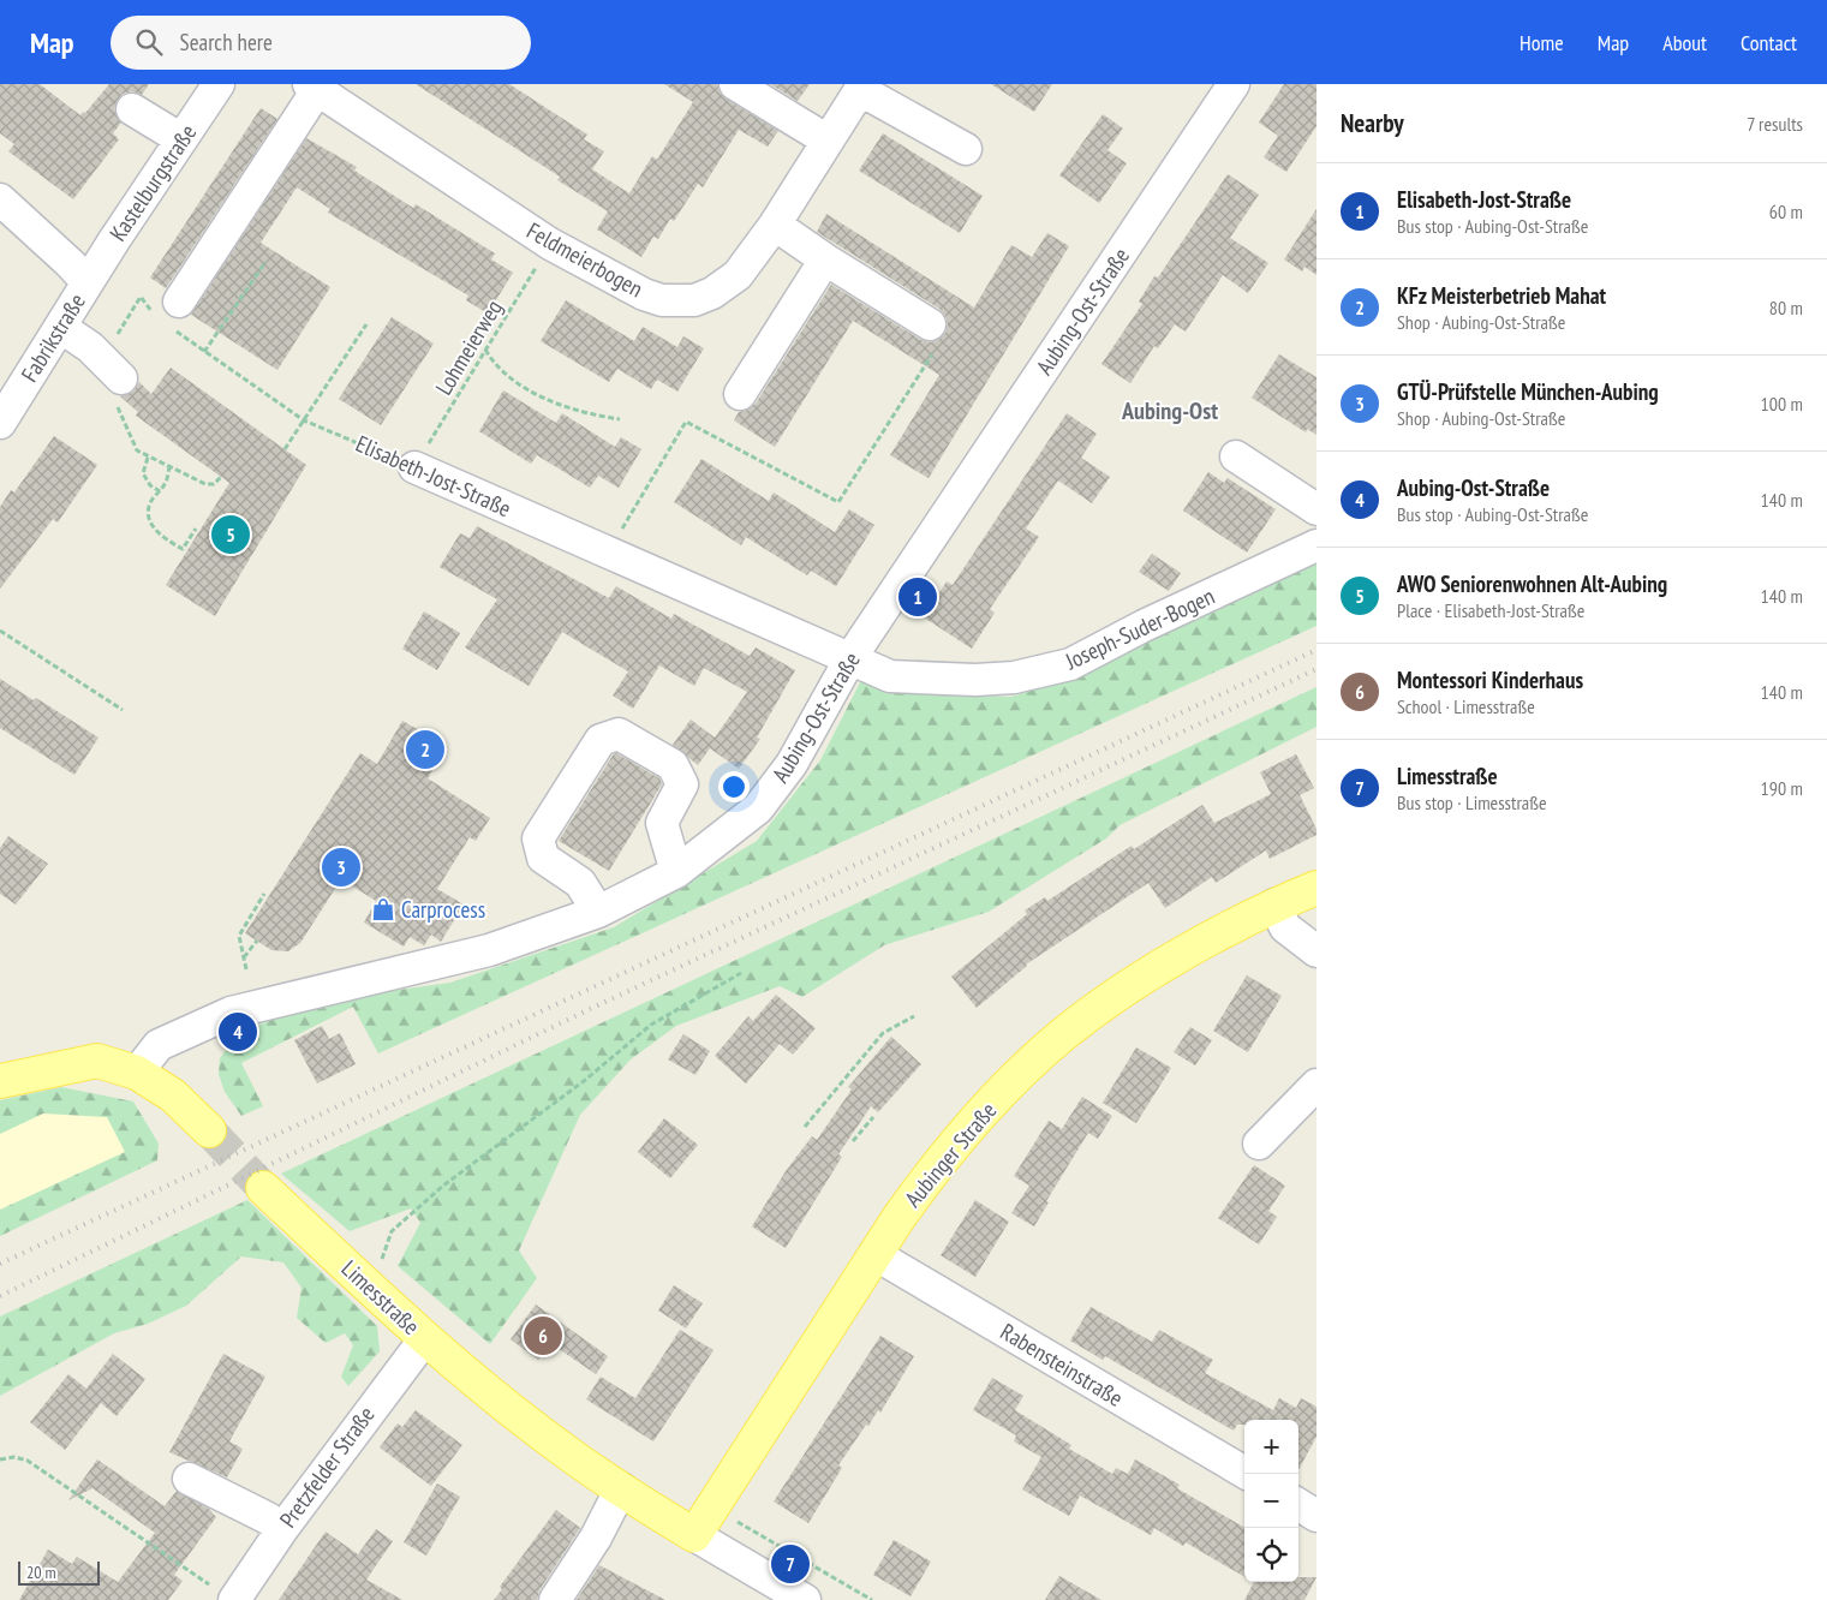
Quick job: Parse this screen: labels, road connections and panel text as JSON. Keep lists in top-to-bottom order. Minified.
{"streets":{"main road":["Aubinger Straße","Limesstraße"],"street":["Kastelburgstraße","Feldmeierbogen","Aubing-Ost-Straße","Fabrikstraße","Elisabeth-Jost-Straße","Joseph-Suder-Bogen","Rabensteinstraße","Pretzfelder Straße"],"path":["Lohmeierweg"]},"crossings":[["Kastelburgstraße","Fabrikstraße"],["Feldmeierbogen","Lohmeierweg"],["Aubing-Ost-Straße","Elisabeth-Jost-Straße"],["Aubing-Ost-Straße","Joseph-Suder-Bogen"],["Lohmeierweg","Elisabeth-Jost-Straße"],["Elisabeth-Jost-Straße","Joseph-Suder-Bogen"],["Aubinger Straße","Limesstraße"],["Aubinger Straße","Rabensteinstraße"],["Limesstraße","Pretzfelder Straße"]],"districts":["Aubing-Ost"],"places":{"shop":["Carprocess"]},"scale_bar":"20 m","page":{"header":"Map","search":"Search here","nav":["Home","Map","About","Contact"],"heading":["Nearby","7 results"],"list":[{"mark":"1","name":"Elisabeth-Jost-Straße","note":"Bus stop · Aubing-Ost-Straße","value":"60 m"},{"mark":"2","name":"KFz Meisterbetrieb Mahat","note":"Shop · Aubing-Ost-Straße","value":"80 m"},{"mark":"3","name":"GTÜ-Prüfstelle München-Aubing","note":"Shop · Aubing-Ost-Straße","value":"100 m"},{"mark":"4","name":"Aubing-Ost-Straße","note":"Bus stop · Aubing-Ost-Straße","value":"140 m"},{"mark":"5","name":"AWO Seniorenwohnen Alt-Aubing","note":"Place · Elisabeth-Jost-Straße","value":"140 m"},{"mark":"6","name":"Montessori Kinderhaus","note":"School · Limesstraße","value":"140 m"},{"mark":"7","name":"Limesstraße","note":"Bus stop · Limesstraße","value":"190 m"}],"pins":["5","1","2","3","4","6","7"],"map_buttons":["+","−"],"scale":"20 m"}}
